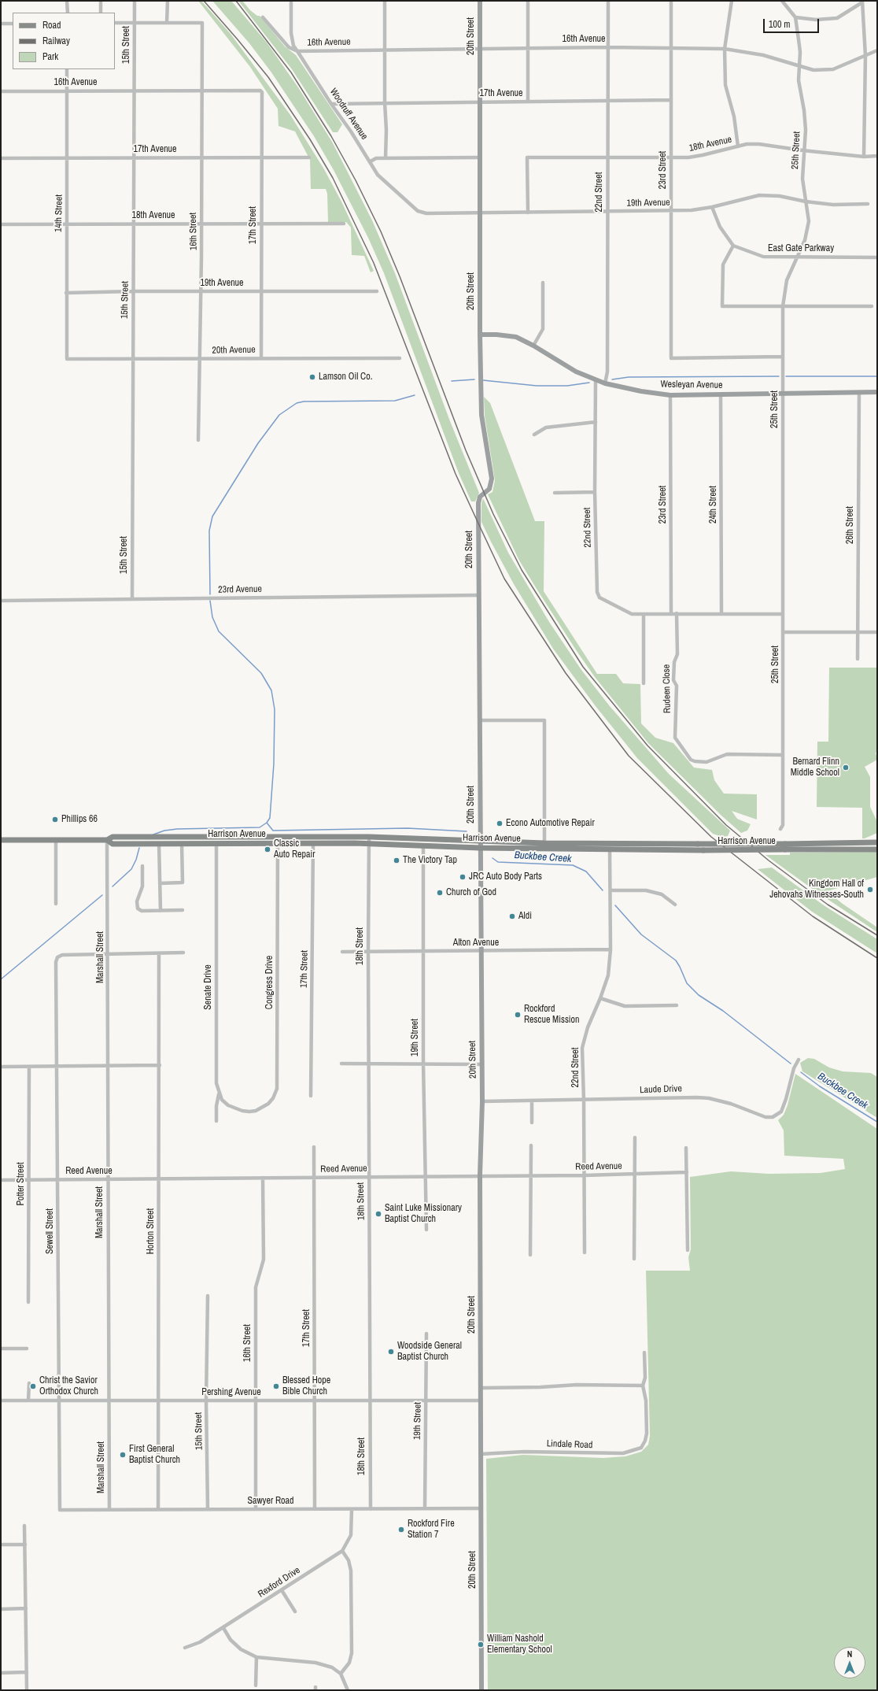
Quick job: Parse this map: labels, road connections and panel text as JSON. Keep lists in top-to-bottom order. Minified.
{"streets":{"main road":["Harrison Avenue"],"street":["20th Street","16th Avenue","15th Street","17th Avenue","Woodruff Avenue","18th Avenue","25th Street","23rd Street","22nd Street","19th Avenue","14th Street","17th Street","16th Street","East Gate Parkway","20th Avenue","Wesleyan Avenue","24th Street","26th Street","23rd Avenue","Rudeen Close","Alton Avenue","18th Street","Marshall Street","Congress Drive","Senate Drive","19th Street","Laude Drive","Reed Avenue","Potter Street","Sewell Street","Horton Street","Pershing Avenue","Lindale Road","Sawyer Road","Rexford Drive"]},"crossings":[["20th Street","16th Avenue"],["20th Street","17th Avenue"],["20th Street","19th Avenue"],["20th Street","Wesleyan Avenue"],["20th Street","23rd Avenue"],["20th Street","Harrison Avenue"],["20th Street","Alton Avenue"],["20th Street","Laude Drive"],["20th Street","Reed Avenue"],["20th Street","Pershing Avenue"],["20th Street","Lindale Road"],["20th Street","Sawyer Road"],["16th Avenue","15th Street"],["16th Avenue","Woodruff Avenue"],["16th Avenue","25th Street"],["16th Avenue","23rd Street"],["16th Avenue","22nd Street"],["16th Avenue","14th Street"],["16th Avenue","17th Street"],["16th Avenue","16th Street"],["15th Street","17th Avenue"],["15th Street","18th Avenue"],["15th Street","19th Avenue"],["15th Street","20th Avenue"],["15th Street","23rd Avenue"],["15th Street","Pershing Avenue"],["15th Street","Sawyer Road"],["17th Avenue","Woodruff Avenue"],["17th Avenue","23rd Street"],["17th Avenue","22nd Street"],["17th Avenue","14th Street"],["17th Avenue","17th Street"],["17th Avenue","16th Street"],["Woodruff Avenue","19th Avenue"],["18th Avenue","25th Street"],["18th Avenue","23rd Street"],["18th Avenue","22nd Street"],["18th Avenue","19th Avenue"],["18th Avenue","14th Street"],["18th Avenue","17th Street"],["18th Avenue","16th Street"],["25th Street","23rd Street"],["25th Street","22nd Street"],["25th Street","19th Avenue"],["25th Street","East Gate Parkway"],["25th Street","Wesleyan Avenue"],["25th Street","Rudeen Close"],["23rd Street","22nd Street"],["23rd Street","19th Avenue"],["23rd Street","Wesleyan Avenue"],["22nd Street","19th Avenue"],["22nd Street","Wesleyan Avenue"],["22nd Street","24th Street"],["22nd Street","Rudeen Close"],["22nd Street","Harrison Avenue"],["22nd Street","Alton Avenue"],["22nd Street","Laude Drive"],["22nd Street","Reed Avenue"],["19th Avenue","14th Street"],["19th Avenue","17th Street"],["19th Avenue","16th Street"],["14th Street","20th Avenue"],["17th Street","20th Avenue"],["17th Street","Harrison Avenue"],["17th Street","Reed Avenue"],["17th Street","Pershing Avenue"],["17th Street","Sawyer Road"],["16th Street","20th Avenue"],["16th Street","Reed Avenue"],["16th Street","Pershing Avenue"],["16th Street","Sawyer Road"],["Wesleyan Avenue","24th Street"],["Wesleyan Avenue","26th Street"],["Harrison Avenue","18th Street"],["Harrison Avenue","Marshall Street"],["Harrison Avenue","Congress Drive"],["Harrison Avenue","Senate Drive"],["Harrison Avenue","19th Street"],["Alton Avenue","18th Street"],["Alton Avenue","19th Street"],["18th Street","Reed Avenue"],["18th Street","Pershing Avenue"],["18th Street","Sawyer Road"],["Marshall Street","Reed Avenue"],["Marshall Street","Sewell Street"],["Marshall Street","Pershing Avenue"],["Marshall Street","Sawyer Road"],["Congress Drive","Senate Drive"],["19th Street","Reed Avenue"],["19th Street","Pershing Avenue"],["19th Street","Sawyer Road"],["Reed Avenue","Potter Street"],["Reed Avenue","Sewell Street"],["Reed Avenue","Horton Street"],["Sewell Street","Pershing Avenue"],["Sewell Street","Sawyer Road"],["Horton Street","Pershing Avenue"],["Horton Street","Sawyer Road"],["Sawyer Road","Rexford Drive"]],"water":["Buckbee Creek"],"places":["Lamson Oil Co.","Bernard Flinn Middle School","Phillips 66","Econo Automotive Repair","Classic Auto Repair","The Victory Tap","JRC Auto Body Parts","Kingdom Hall of Jehovahs Witnesses-South","Church of God","Aldi","Rockford Rescue Mission","Saint Luke Missionary Baptist Church","Woodside General Baptist Church","Christ the Savior Orthodox Church","Blessed Hope Bible Church","First General Baptist Church","Rockford Fire Station 7","William Nashold Elementary School"],"legend":["Road","Railway","Park"],"scale_bar":"100 m","north":"top"}
